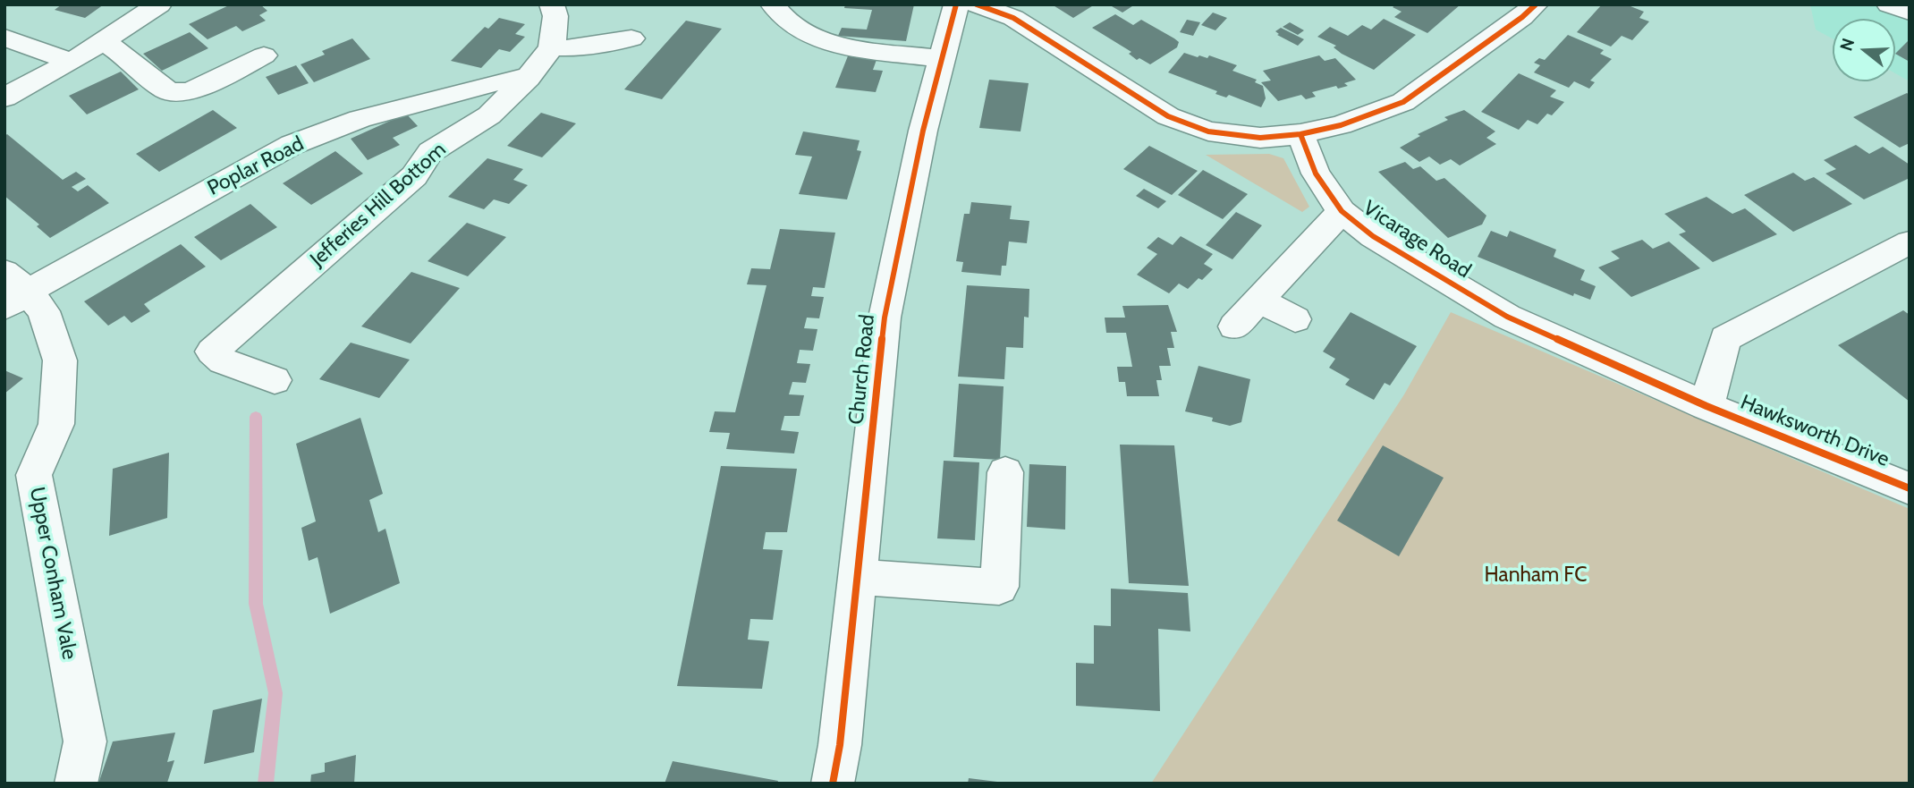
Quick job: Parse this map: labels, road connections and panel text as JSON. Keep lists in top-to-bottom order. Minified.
{"streets":{"street":["Poplar Road","Jefferies Hill Bottom","Vicarage Road","Church Road","Hawksworth Drive","Upper Conham Vale"]},"crossings":[["Poplar Road","Jefferies Hill Bottom"],["Poplar Road","Upper Conham Vale"],["Vicarage Road","Hawksworth Drive"]],"parks":["Hanham FC"],"north":"left"}
